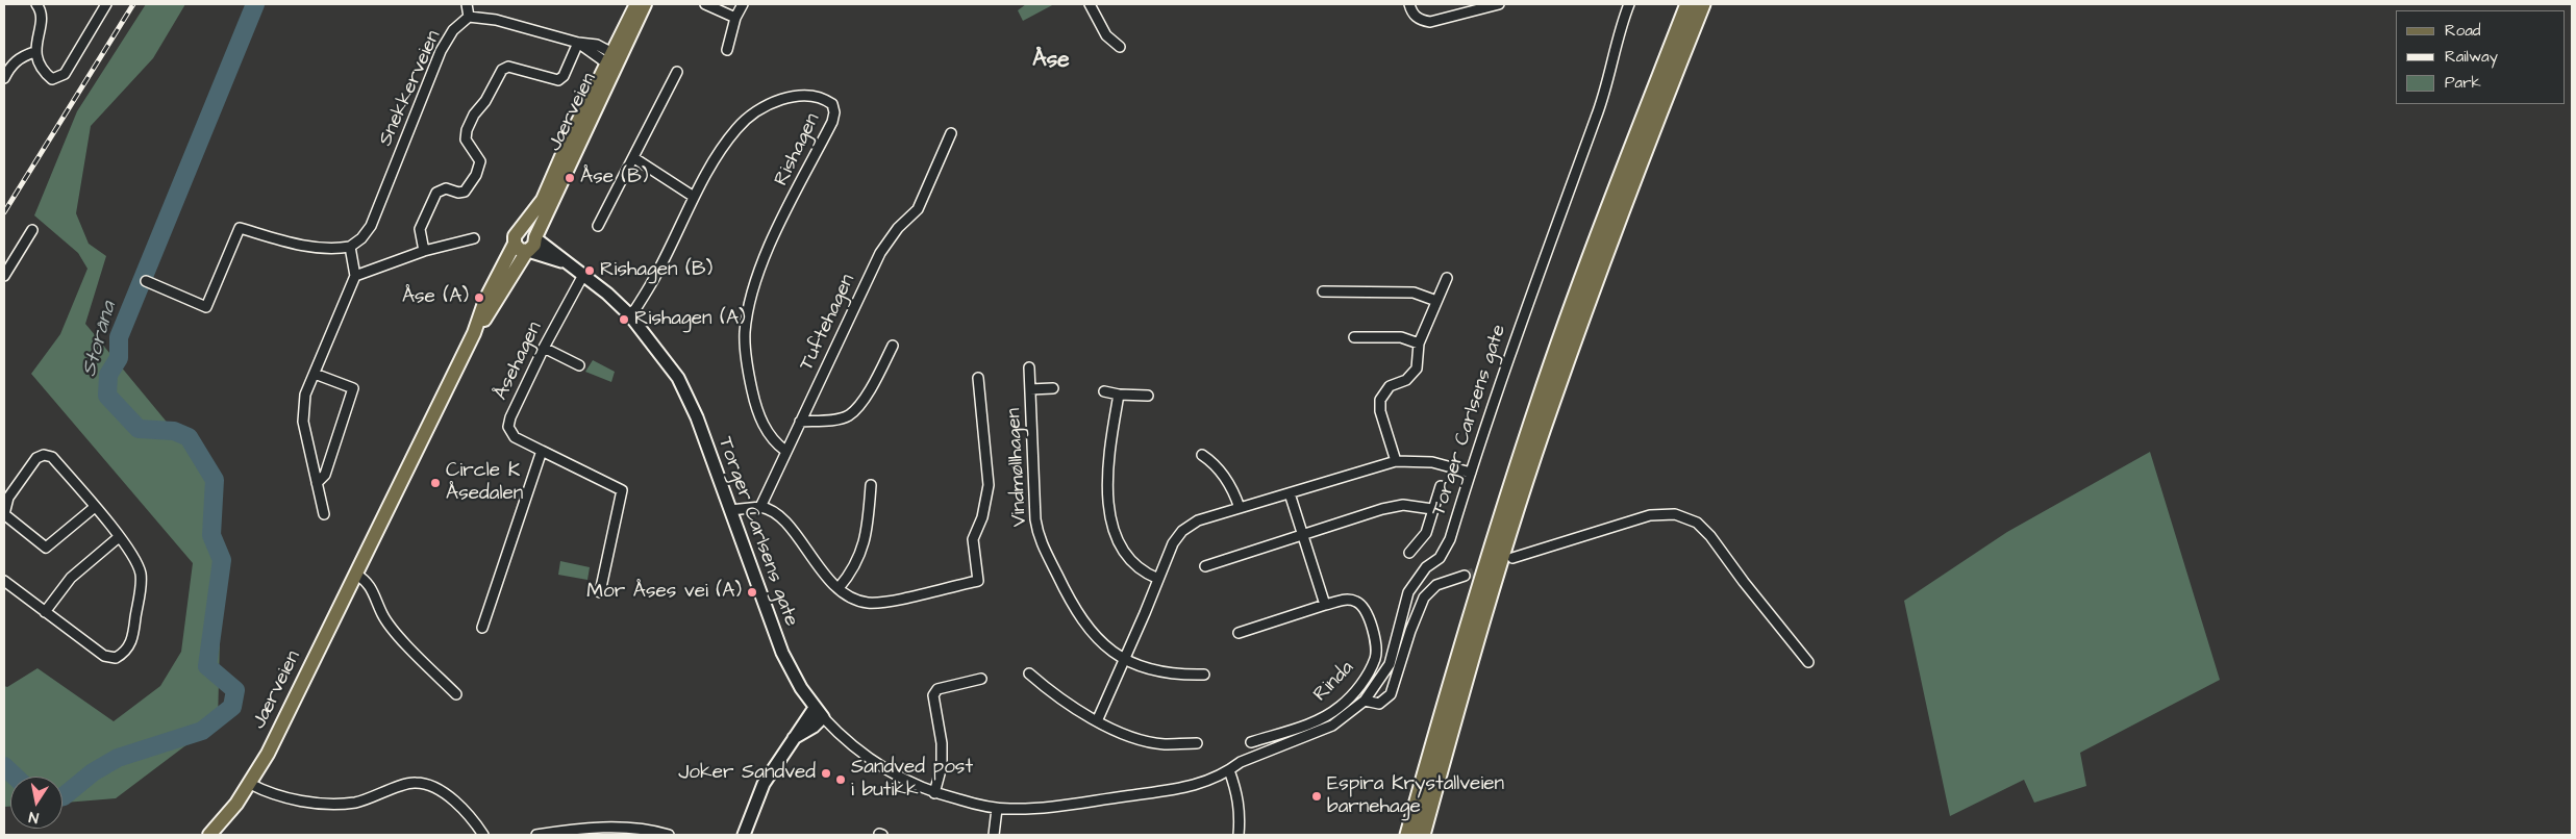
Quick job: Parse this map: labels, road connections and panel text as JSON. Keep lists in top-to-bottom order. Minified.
{"streets":{"main road":["Jærveien"],"street":["Snekkerveien","Rishagen","Tuftehagen","Åsehagen","Torger Carlsens gate","Vindmøllhagen","Rinda"]},"crossings":[["Jærveien","Torger Carlsens gate"],["Rishagen","Tuftehagen"],["Rishagen","Torger Carlsens gate"],["Åsehagen","Torger Carlsens gate"]],"districts":["Åse"],"water":["Storåna"],"places":["Åse (B)","Rishagen (B)","Åse (A)","Rishagen (A)","Circle K Åsedalen","Mor Åses vei (A)","Joker Sandved","Sandved post i butikk","Espira Krystallveien barnehage"],"legend":["Road","Railway","Park"],"north":"bottom"}
